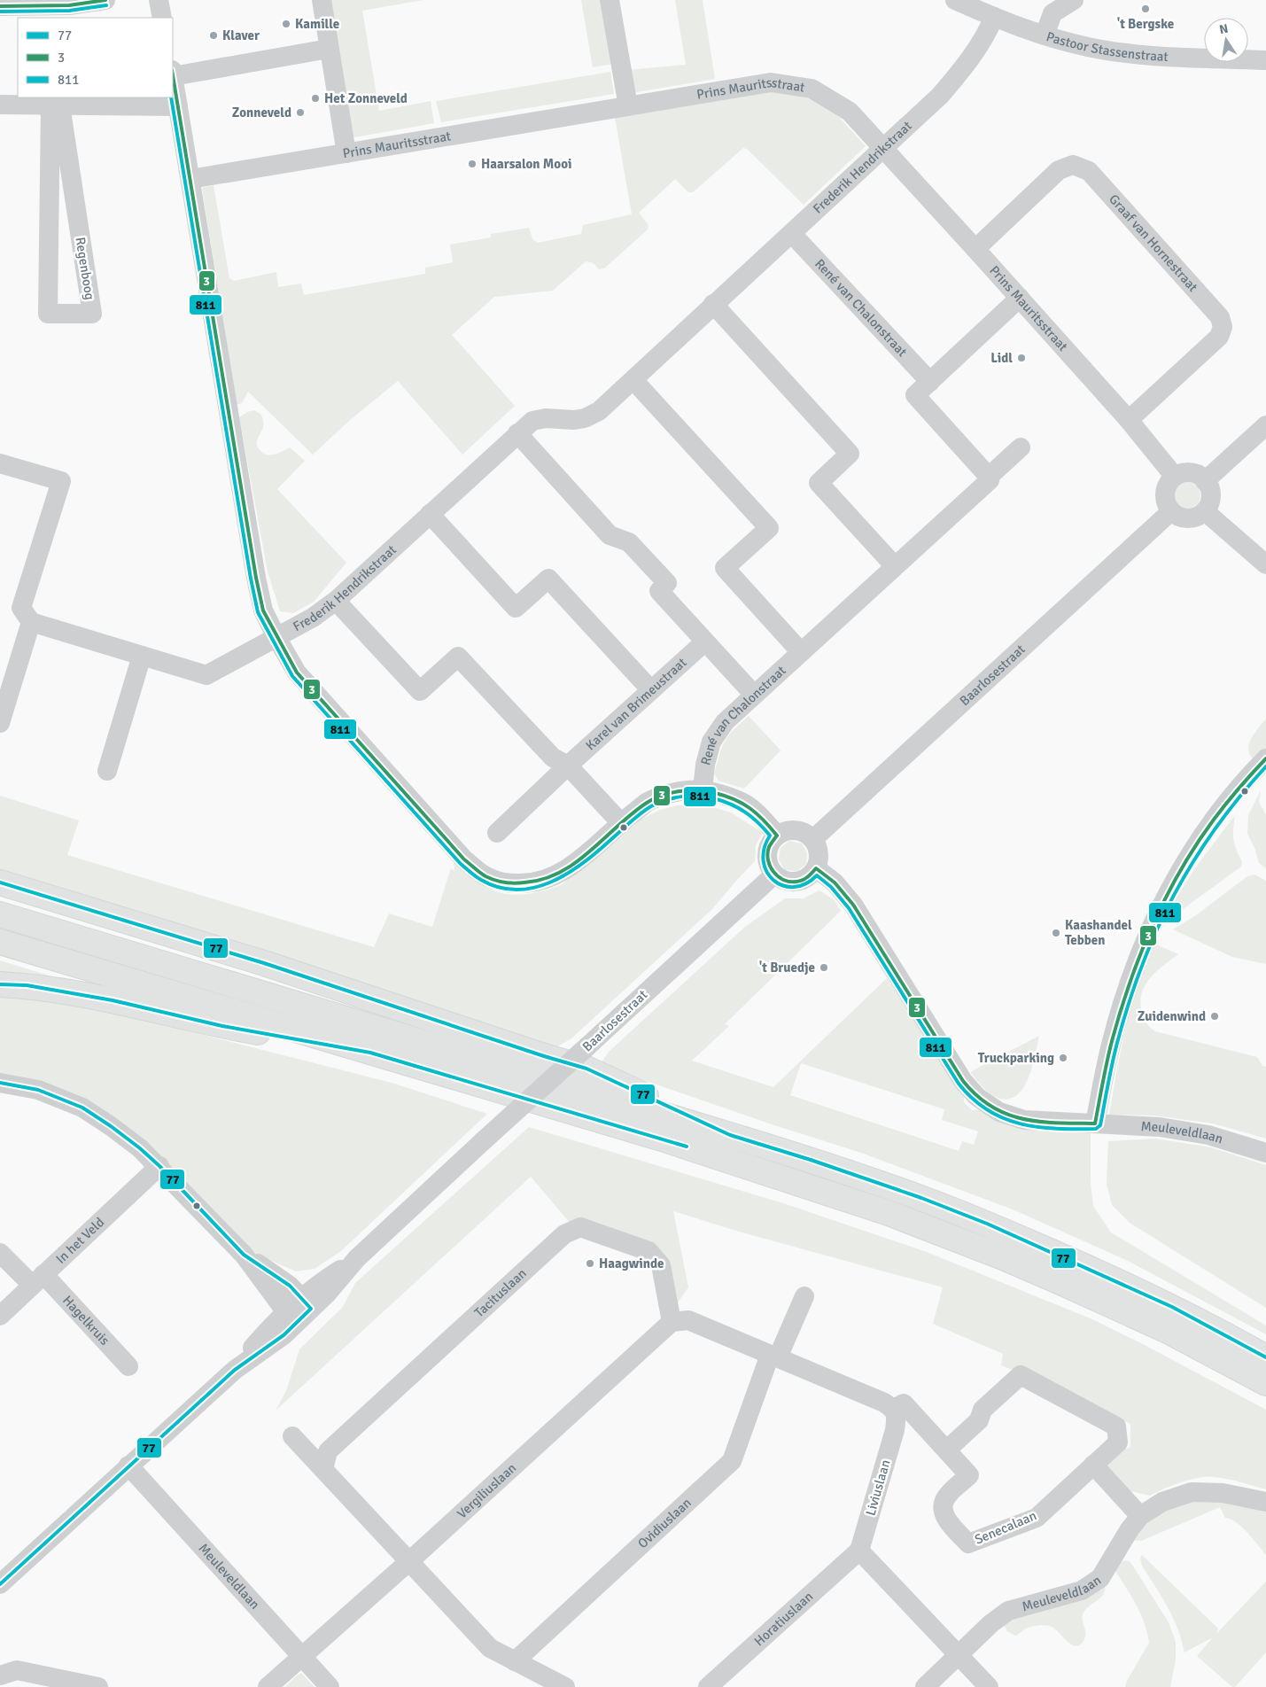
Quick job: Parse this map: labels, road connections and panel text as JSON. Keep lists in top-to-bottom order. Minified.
{"streets":{"street":["Pastoor Stassenstraat","Prins Mauritsstraat","Frederik Hendrikstraat","Graaf van Hornestraat","Regenboog","René van Chalonstraat","Baarlosestraat","Karel van Brimeustraat","Meuleveldlaan","In het Veld","Tacituslaan","Hagelkruis","Liviuslaan","Vergiliuslaan","Ovidiuslaan","Senecalaan","Horatiuslaan"]},"crossings":[["Pastoor Stassenstraat","Frederik Hendrikstraat"],["Prins Mauritsstraat","Frederik Hendrikstraat"],["Prins Mauritsstraat","Graaf van Hornestraat"],["Prins Mauritsstraat","Baarlosestraat"],["Frederik Hendrikstraat","René van Chalonstraat"],["Baarlosestraat","Meuleveldlaan"],["Meuleveldlaan","Vergiliuslaan"],["In het Veld","Hagelkruis"],["Tacituslaan","Vergiliuslaan"],["Liviuslaan","Senecalaan"],["Liviuslaan","Horatiuslaan"]],"places":["'t Bergske","Kamille","Klaver","Het Zonneveld","Zonneveld","Haarsalon Mooi","Lidl","Kaashandel Tebben","'t Bruedje","Zuidenwind","Truckparking","Haagwinde"],"lines":["transit line 3","transit line 811","transit line 77"],"legend":["77","3","811"],"north":"top"}
